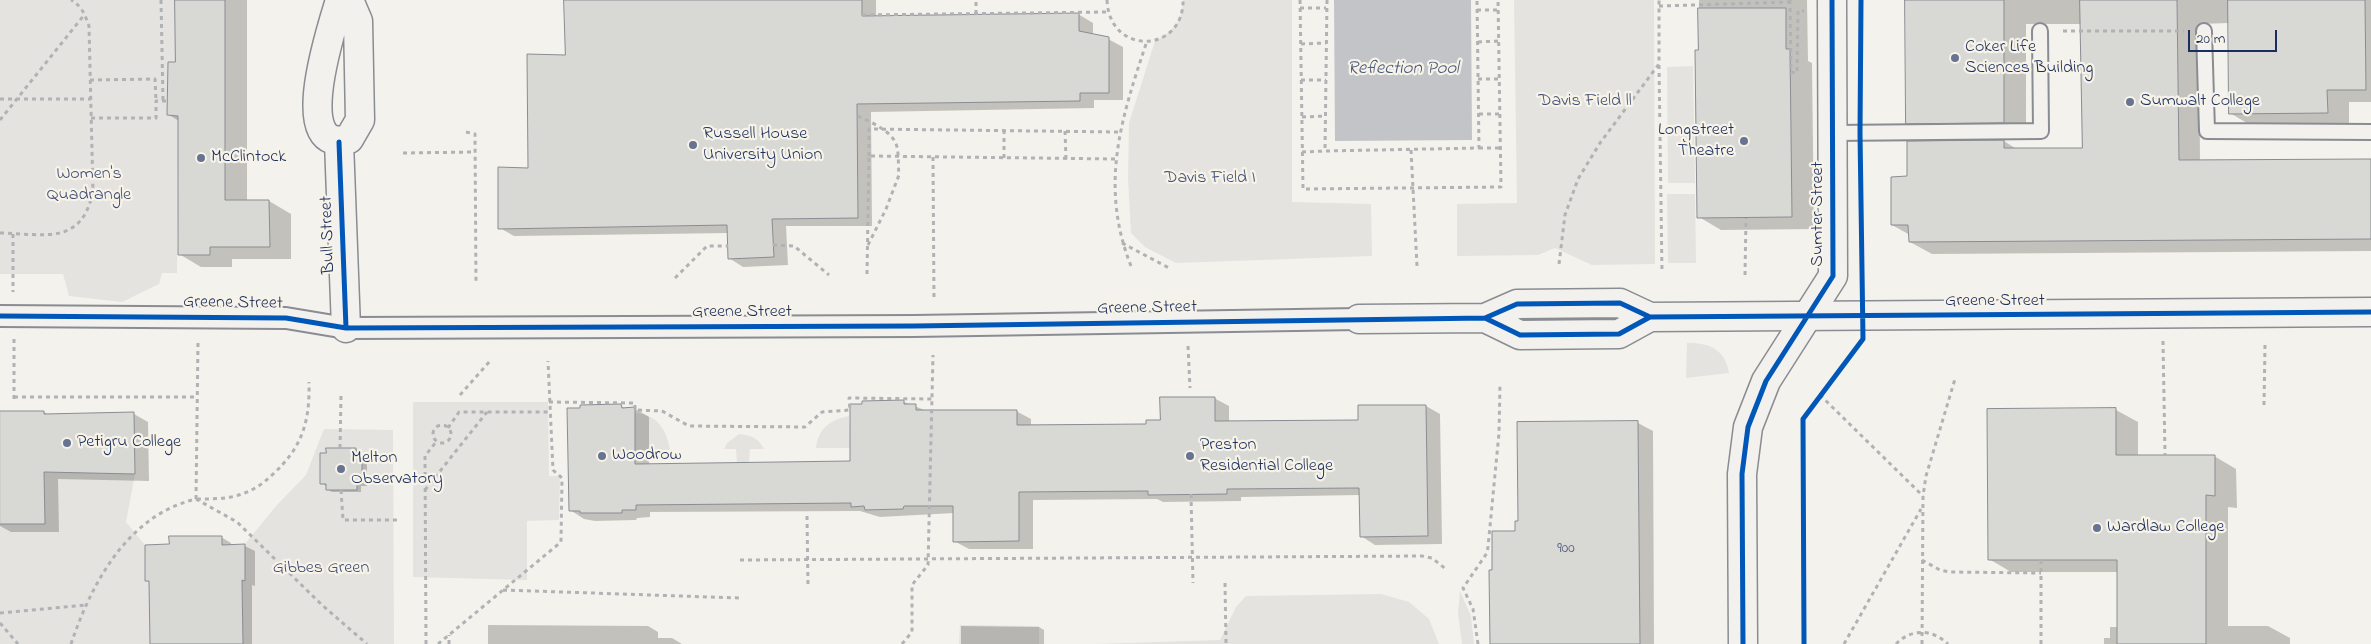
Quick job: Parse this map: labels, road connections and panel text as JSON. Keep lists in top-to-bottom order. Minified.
{"streets":{"street":["Sumter Street","Bull Street","Greene Street"]},"crossings":[["Sumter Street","Greene Street"],["Bull Street","Greene Street"]],"water":["Reflection Pool"],"parks":["Davis Field ll","Women's Quadrangle","Davis Field I","Gibbes Green"],"places":["Coker Life Sciences Building","Sumwalt College","Longstreet Theatre","Russell House University Union","McClintock","Petigru College","Woodrow","Preston Residential College","Melton Observatory","Wardlaw College"],"house_numbers":["900"],"scale_bar":"20 m"}
